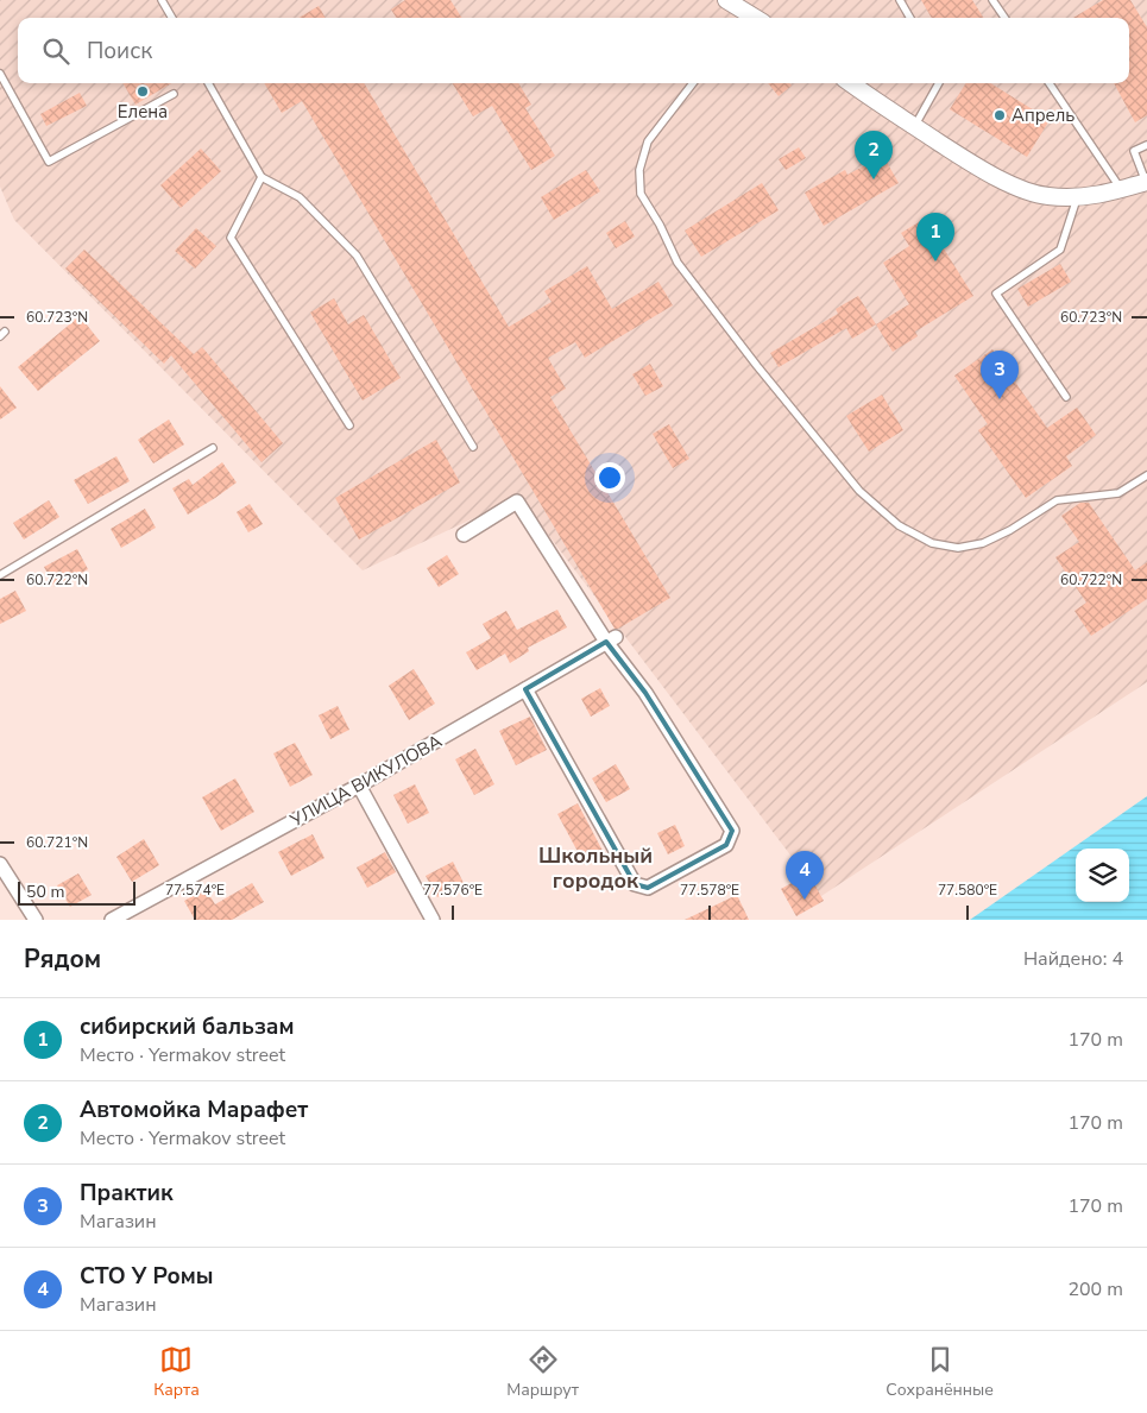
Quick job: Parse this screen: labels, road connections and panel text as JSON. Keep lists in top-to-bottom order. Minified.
{"streets":{"street":["УЛИЦА ВИКУЛОВА"]},"districts":["Школьный городок"],"places":["Елена","Апрель"],"scale_bar":"50 m","page":{"search":"Поиск","pins":["2","1","3","4"],"scale":"50 m","heading":["Рядом","Найдено: 4"],"list":[{"mark":"1","name":"сибирский бальзам","note":"Место · Yermakov street","value":"170 m"},{"mark":"2","name":"Автомойка Марафет","note":"Место · Yermakov street","value":"170 m"},{"mark":"3","name":"Практик","note":"Магазин","value":"170 m"},{"mark":"4","name":"СТО У Ромы","note":"Магазин","value":"200 m"}],"nav":["Карта","Маршрут","Сохранённые"]},"coordinates":["60.723°N","60.722°N","60.721°N","77.574°E","77.576°E","77.578°E","77.580°E"]}
